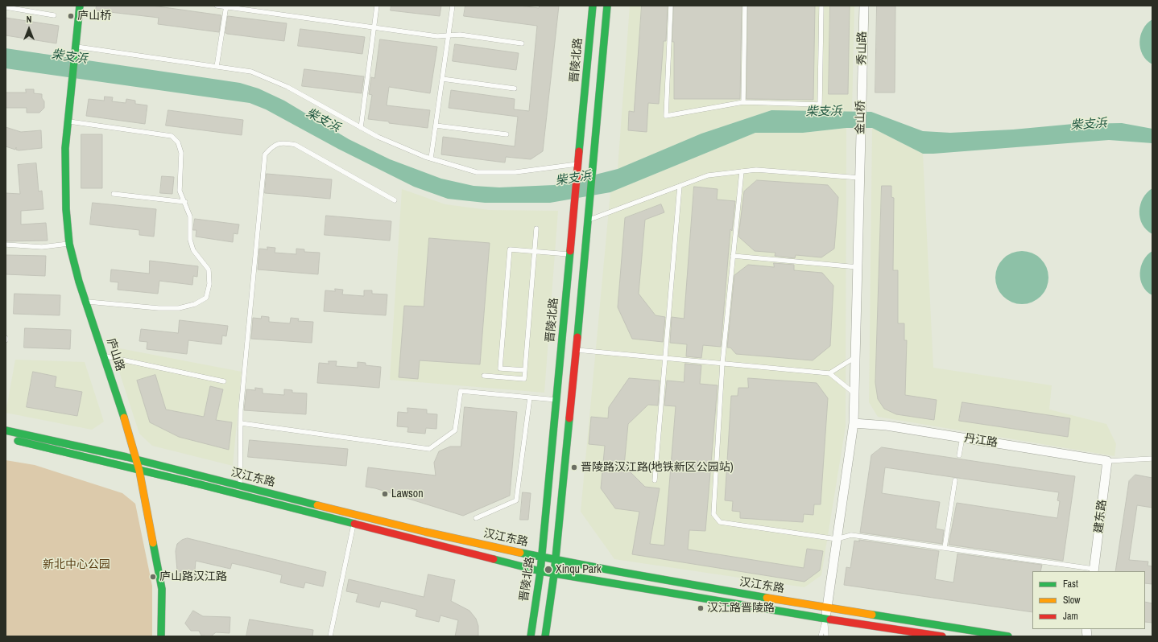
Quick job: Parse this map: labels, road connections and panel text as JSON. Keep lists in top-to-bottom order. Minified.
{"streets":{"main road":["晋陵北路","庐山路","汉江东路"],"street":["秀山路","金山桥","丹江路","建东路"]},"crossings":[["秀山路","金山桥"],["晋陵北路","汉江东路"],["金山桥","丹江路"],["金山桥","汉江东路"],["庐山路","汉江东路"],["丹江路","建东路"]],"water":["柴支浜"],"parks":["新北中心公园"],"places":["庐山桥","晋陵路汉江路(地铁新区公园站)","Lawson","Xinqu Park","庐山路汉江路","汉江路晋陵路"],"legend":["Fast","Slow","Jam"],"north":"top"}
